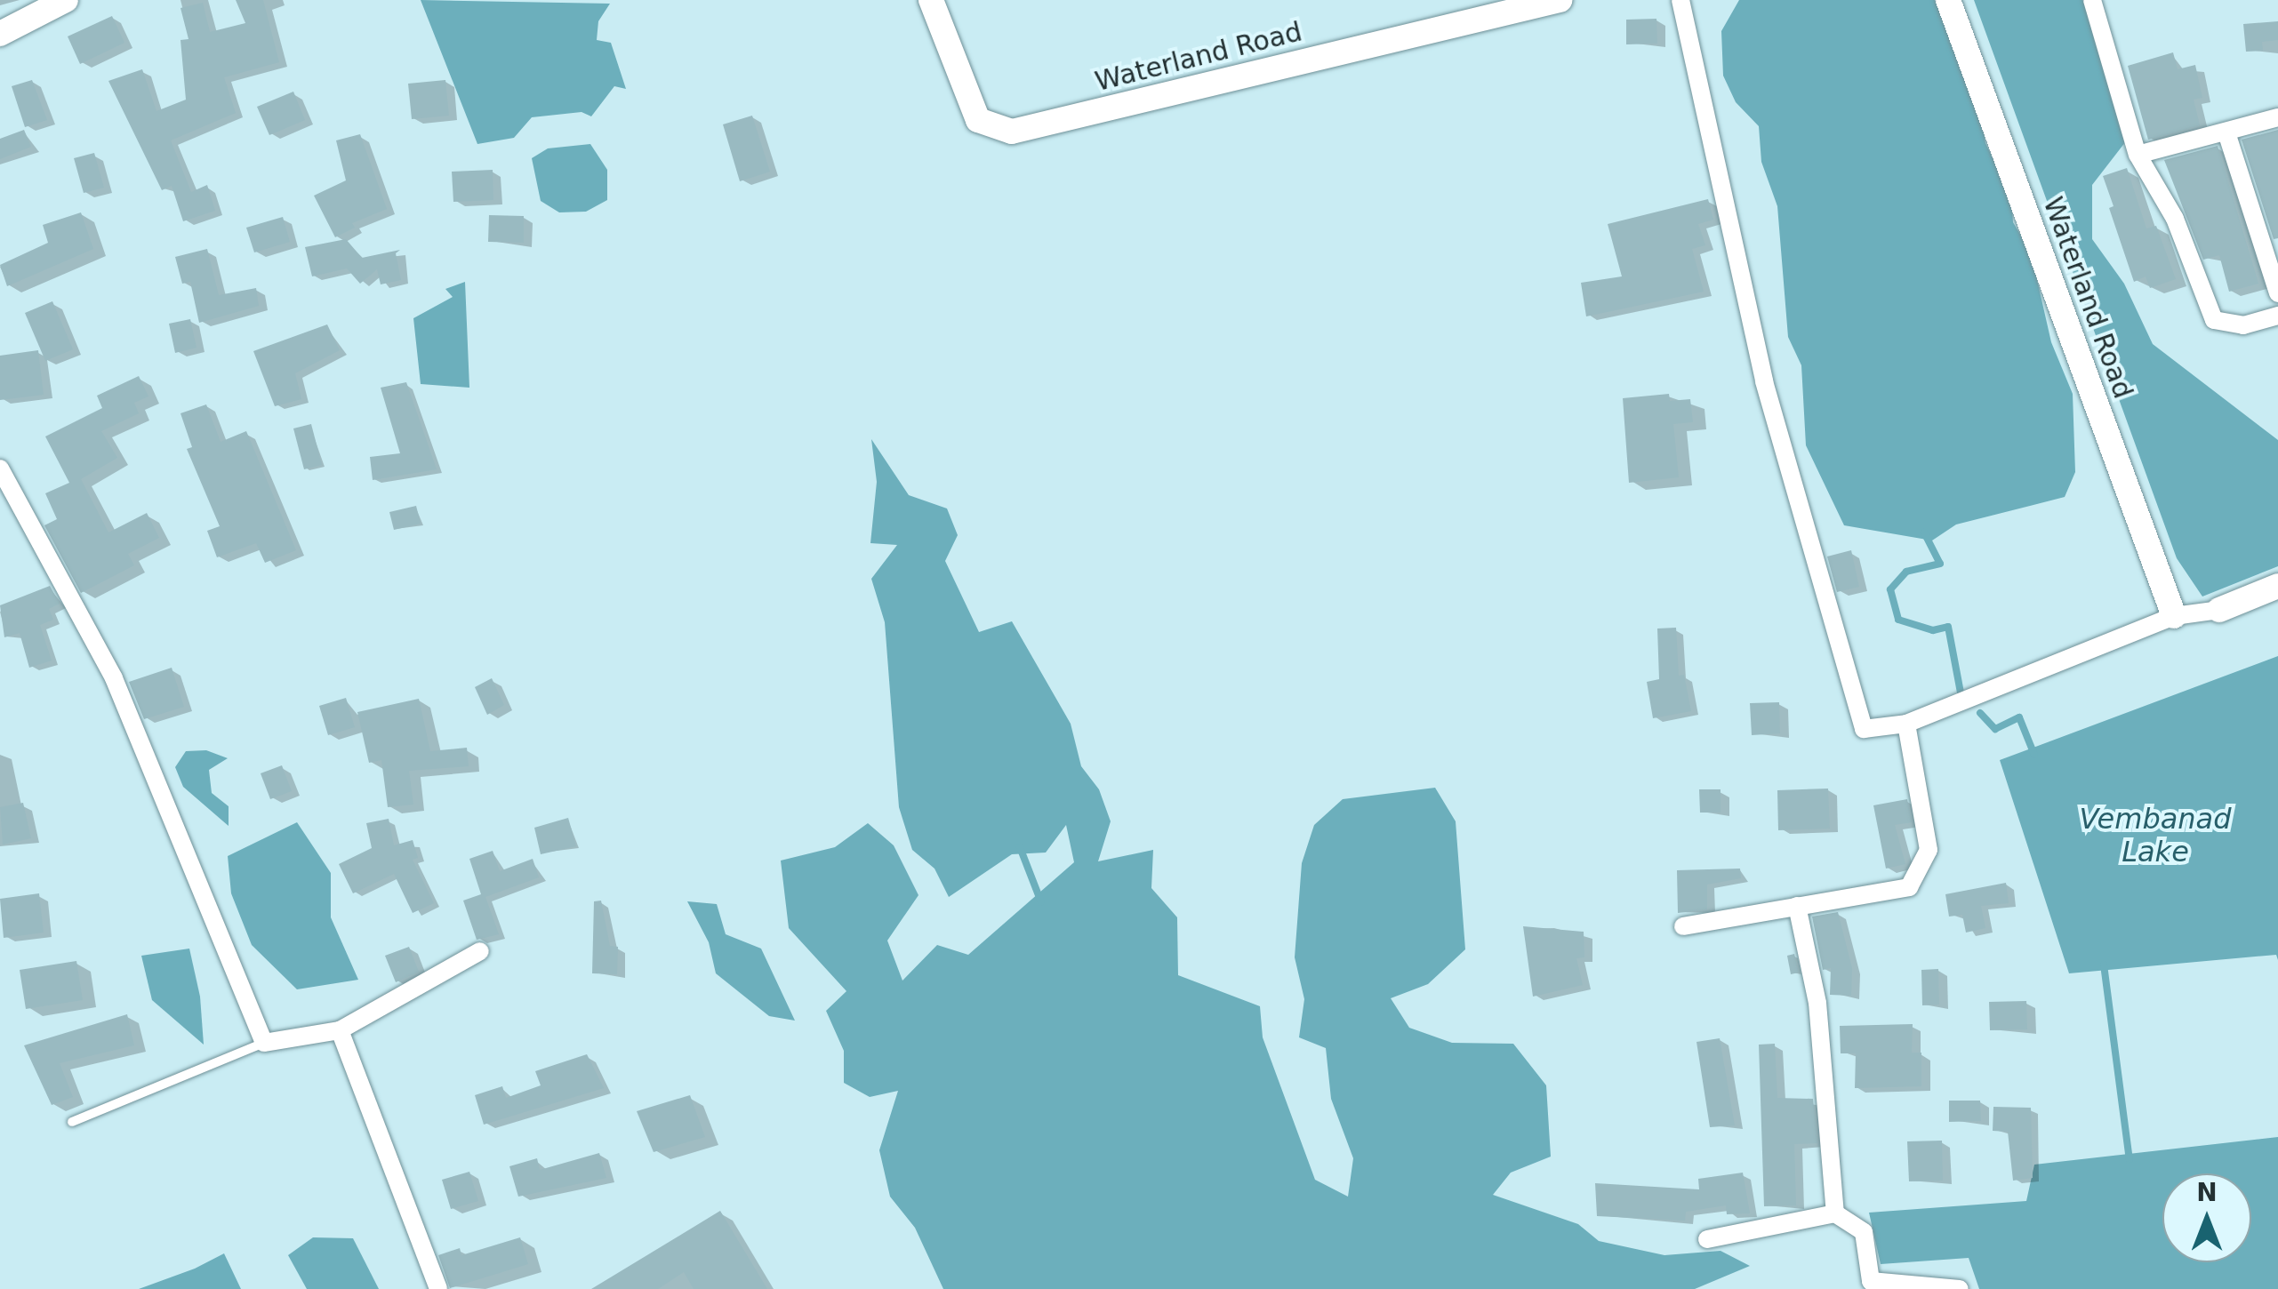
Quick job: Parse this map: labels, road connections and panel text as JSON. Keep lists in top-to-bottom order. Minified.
{"streets":{"main road":["Waterland Road"]},"water":["Vembanad Lake"],"north":"top"}
